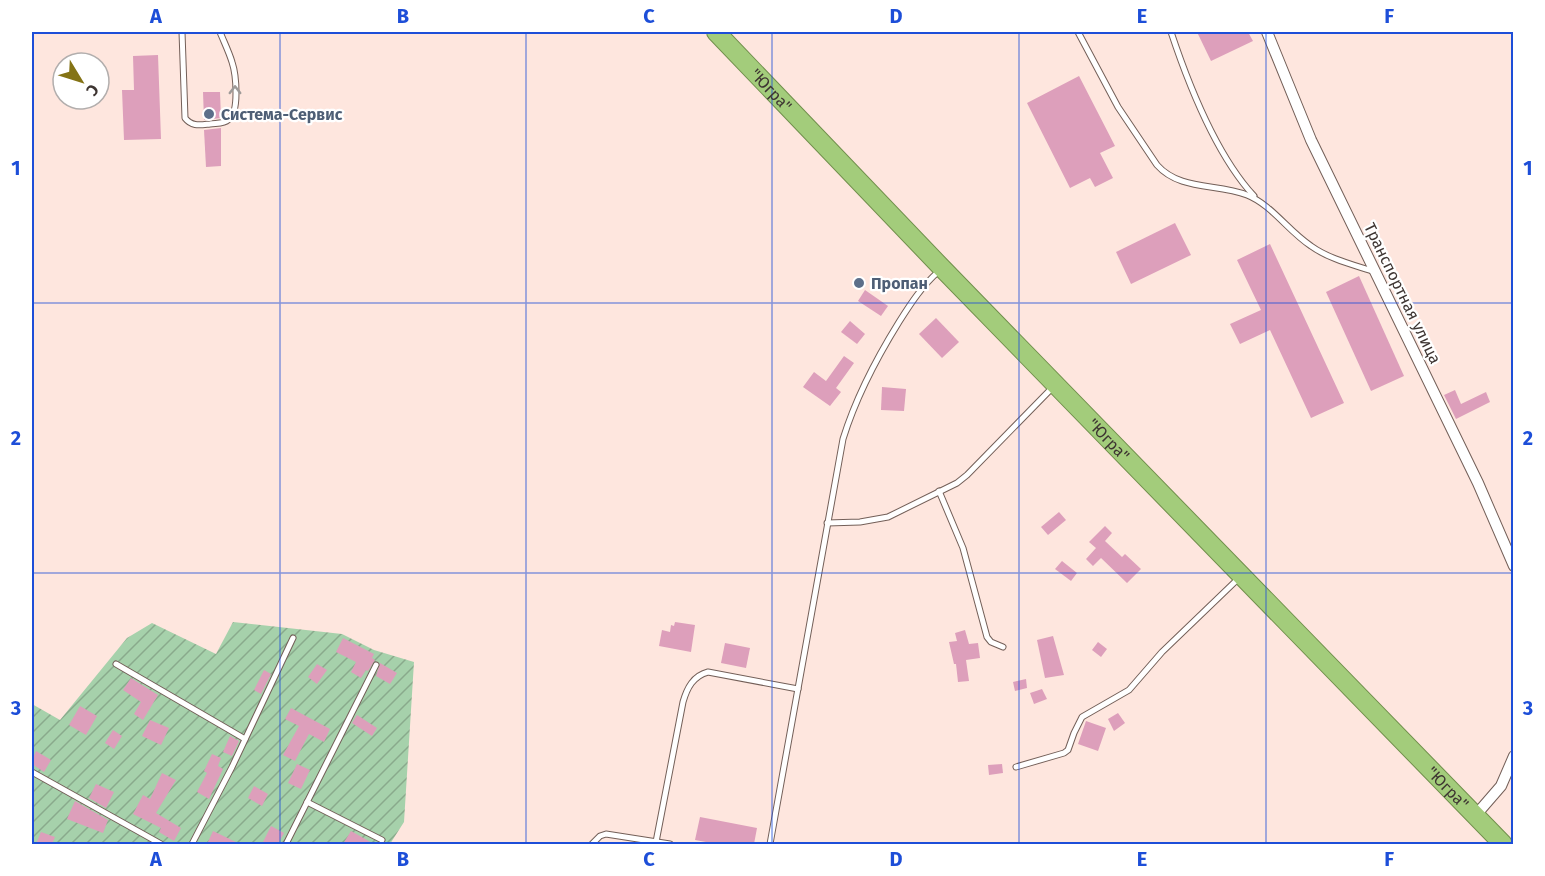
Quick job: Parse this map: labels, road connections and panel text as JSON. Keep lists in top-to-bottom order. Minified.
{"streets":{"highway":["\"Югра\""],"street":["Транспортная улица"]},"places":["Система-Сервис","Пропан"],"north":"bottom right","grid":{"columns":["A","B","C","D","E","F"],"rows":["1","2","3"]}}
